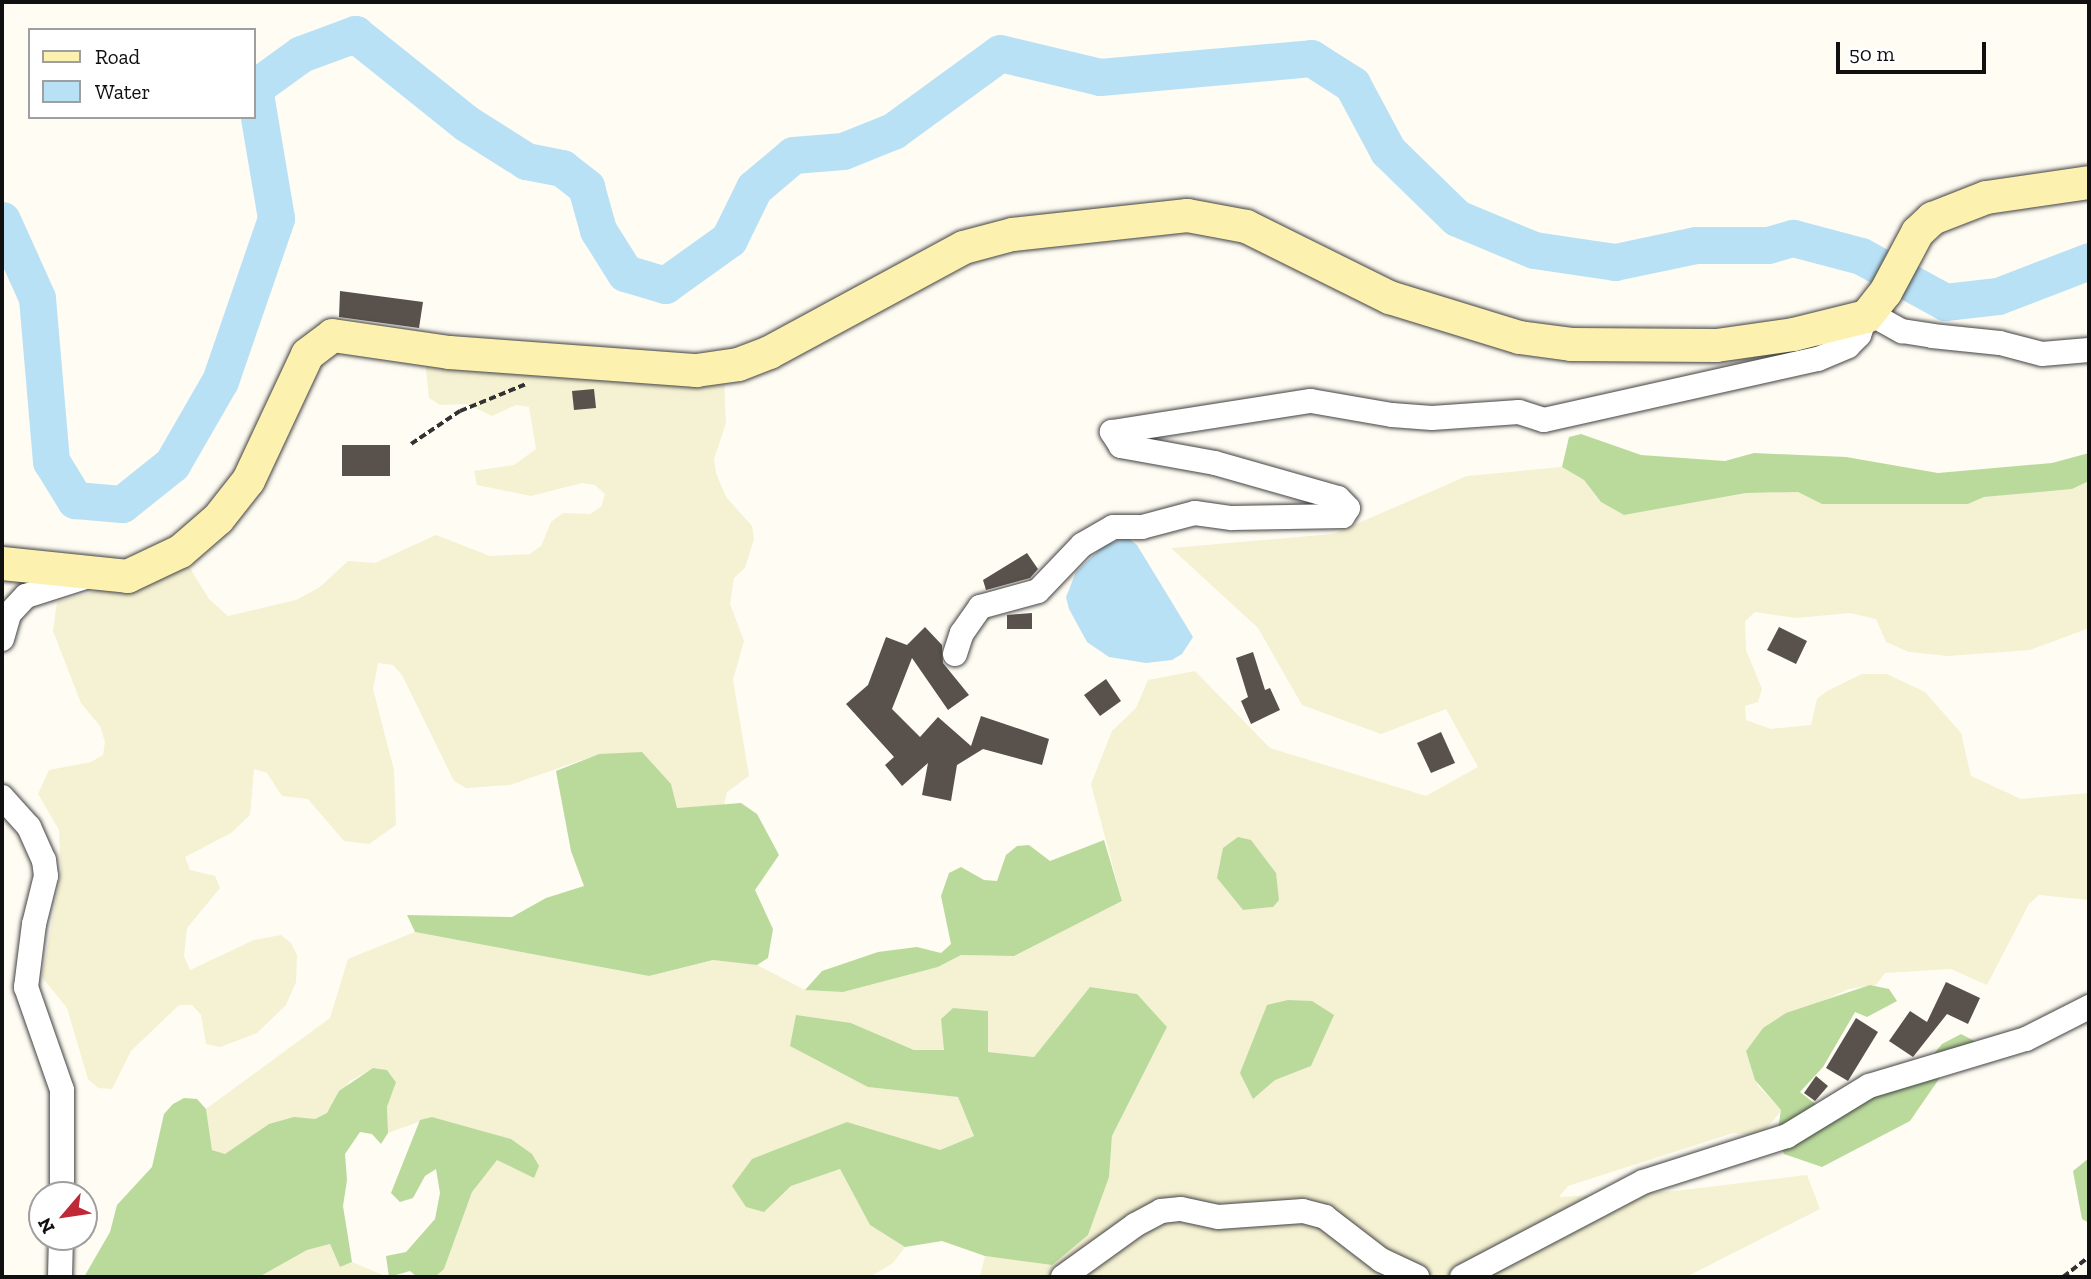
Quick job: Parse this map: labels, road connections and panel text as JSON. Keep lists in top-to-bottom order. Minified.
{"legend":["Road","Water"],"scale_bar":"50 m","north":"bottom left"}
